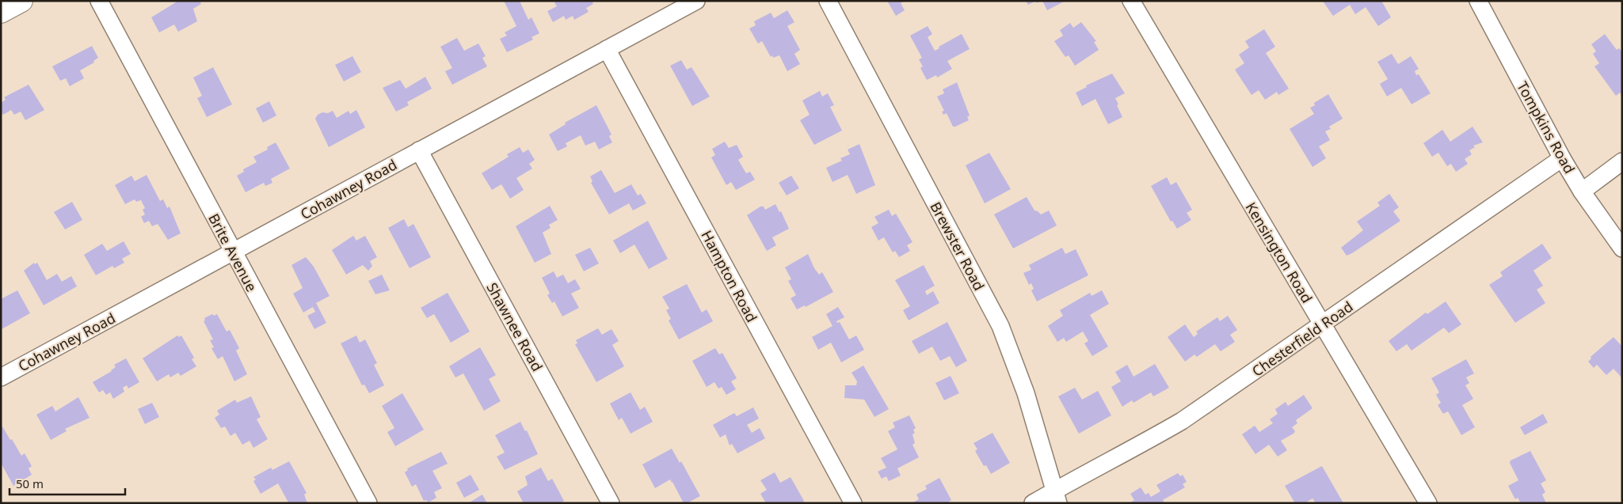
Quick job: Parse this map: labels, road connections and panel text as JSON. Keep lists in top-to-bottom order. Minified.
{"streets":{"street":["Tompkins Road","Cohawney Road","Brewster Road","Brite Avenue","Kensington Road","Hampton Road","Shawnee Road","Chesterfield Road"]},"crossings":[["Tompkins Road","Chesterfield Road"],["Cohawney Road","Brite Avenue"],["Cohawney Road","Hampton Road"],["Cohawney Road","Shawnee Road"],["Brewster Road","Chesterfield Road"],["Kensington Road","Chesterfield Road"]],"scale_bar":"50 m"}
